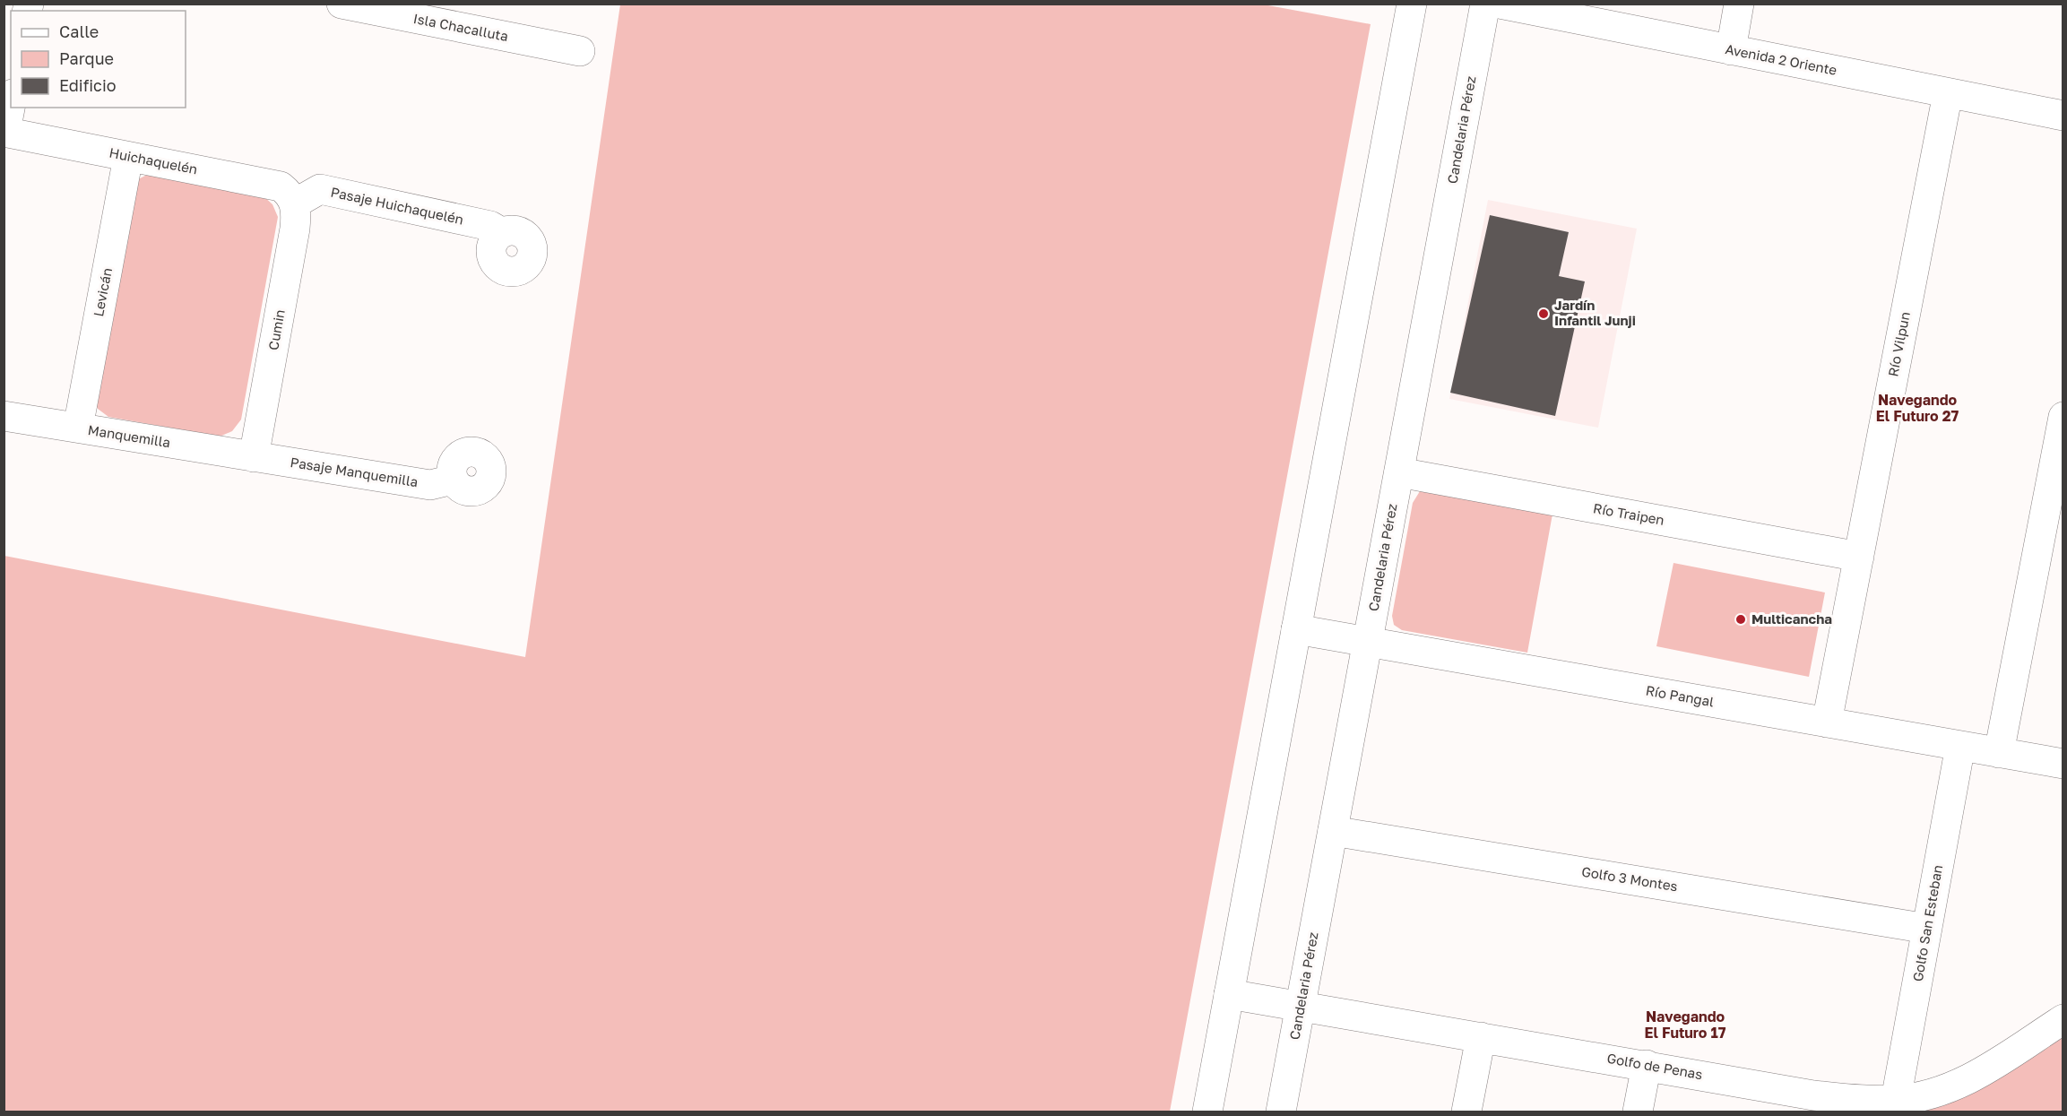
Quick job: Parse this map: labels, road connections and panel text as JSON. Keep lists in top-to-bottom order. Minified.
{"streets":{"street":["Isla Chacalluta","Avenida 2 Oriente","Candelaria Pérez","Huichaquelén","Pasaje Huichaquelén","Levicán","Cumin","Río Vilpun","Manquemilla","Pasaje Manquemilla","Río Traipen","Río Pangal","Golfo 3 Montes","Golfo San Esteban","Golfo de Penas"]},"crossings":[["Avenida 2 Oriente","Río Vilpun"],["Candelaria Pérez","Río Traipen"],["Candelaria Pérez","Río Pangal"],["Candelaria Pérez","Golfo 3 Montes"],["Candelaria Pérez","Golfo de Penas"],["Huichaquelén","Pasaje Huichaquelén"],["Huichaquelén","Levicán"],["Huichaquelén","Cumin"],["Pasaje Huichaquelén","Cumin"],["Levicán","Manquemilla"],["Cumin","Manquemilla"],["Cumin","Pasaje Manquemilla"],["Río Vilpun","Río Traipen"],["Río Vilpun","Río Pangal"],["Manquemilla","Pasaje Manquemilla"],["Río Pangal","Golfo San Esteban"],["Golfo 3 Montes","Golfo San Esteban"],["Golfo San Esteban","Golfo de Penas"]],"districts":["Navegando El Futuro 27","Navegando El Futuro 17"],"places":["Jardín Infantil Junji","Multicancha"],"legend":["Calle","Parque","Edificio"]}
